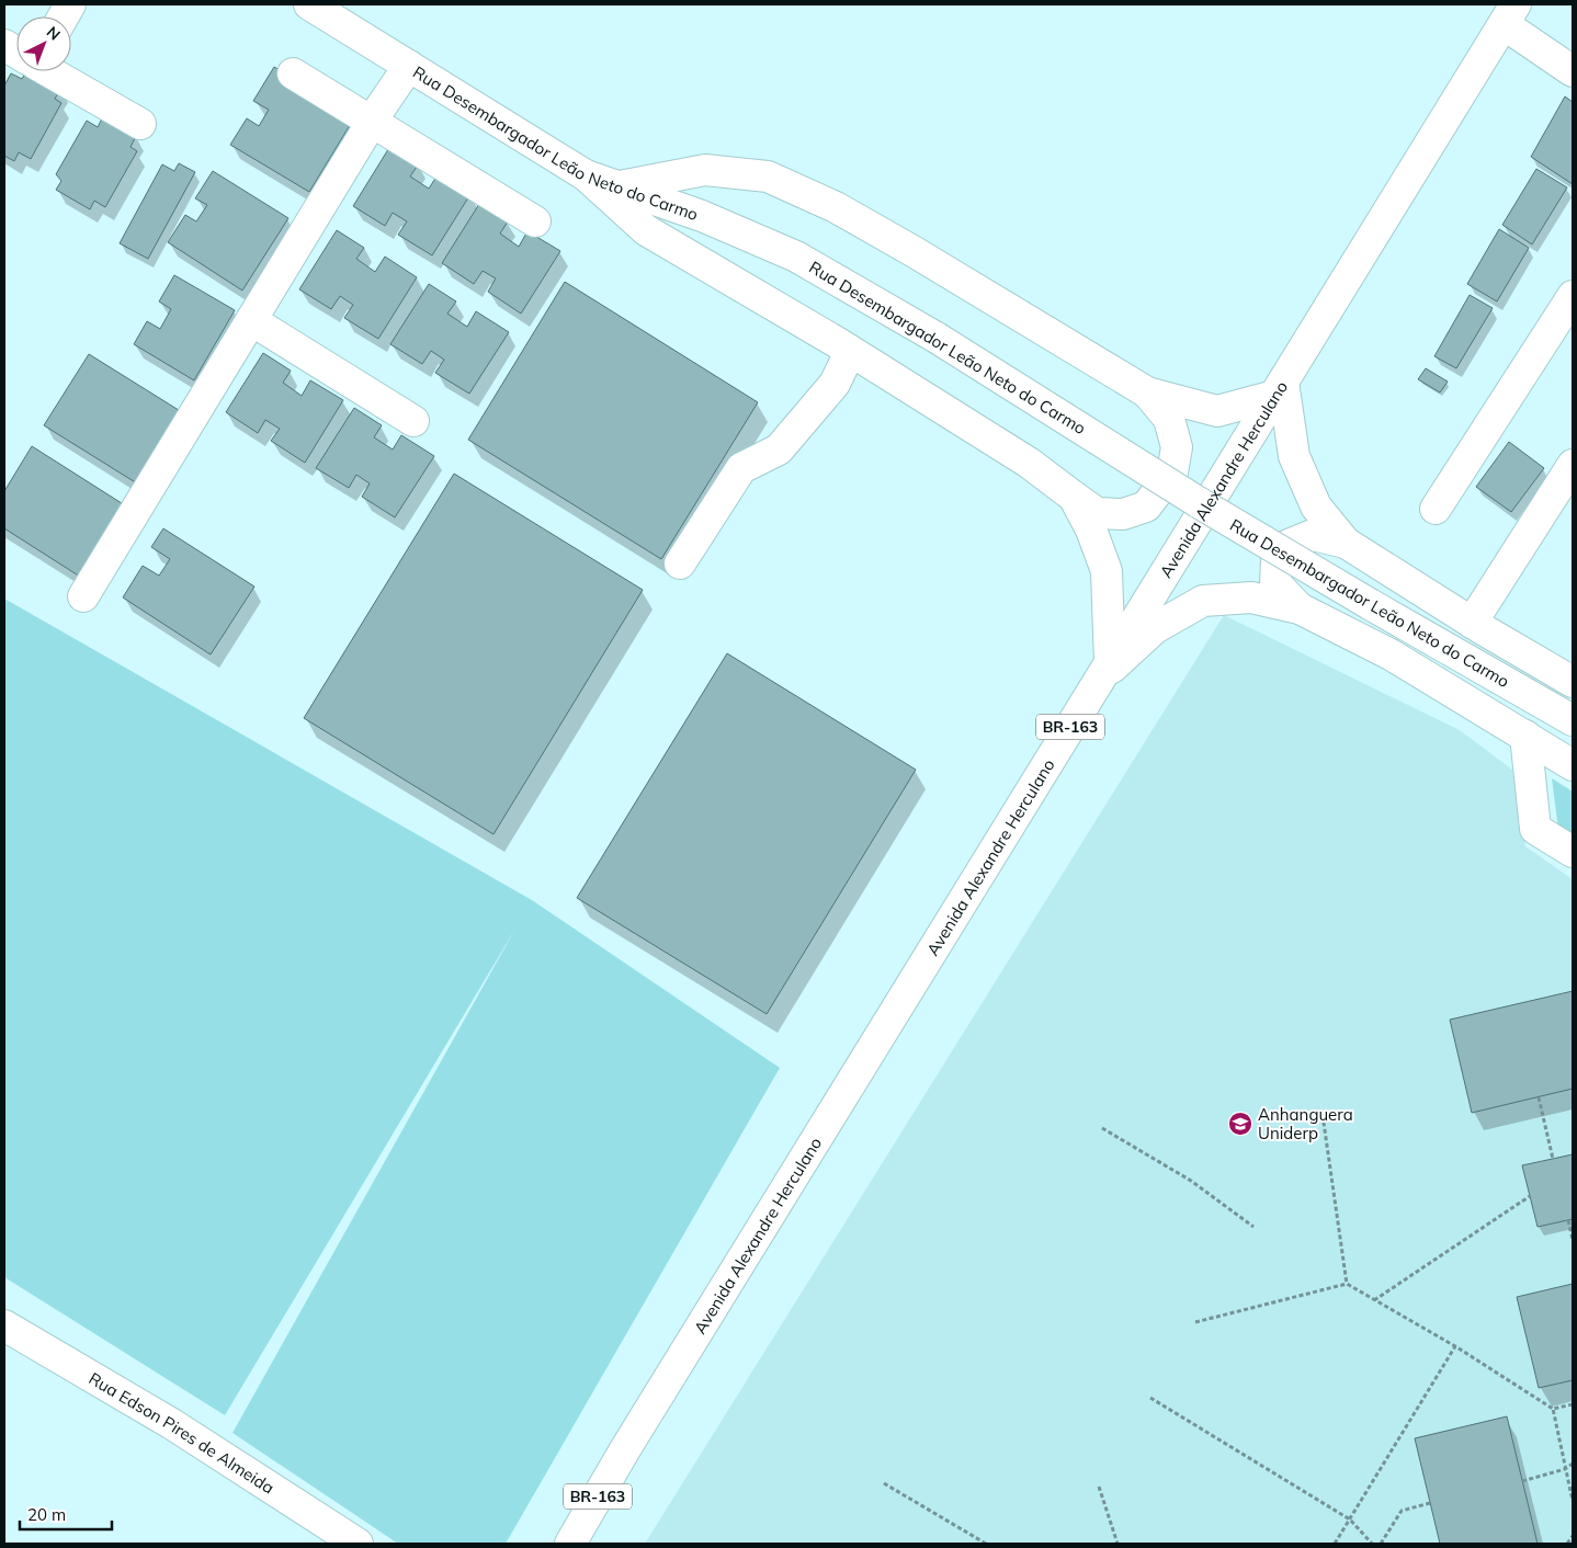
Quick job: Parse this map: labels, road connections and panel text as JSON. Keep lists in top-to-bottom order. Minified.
{"streets":{"main road":["Rua Desembargador Leão Neto do Carmo","Avenida Alexandre Herculano","BR-163","Rua Edson Pires de Almeida"]},"places":{"school or university":["Anhanguera Uniderp"]},"scale_bar":"20 m","north":"top right"}
